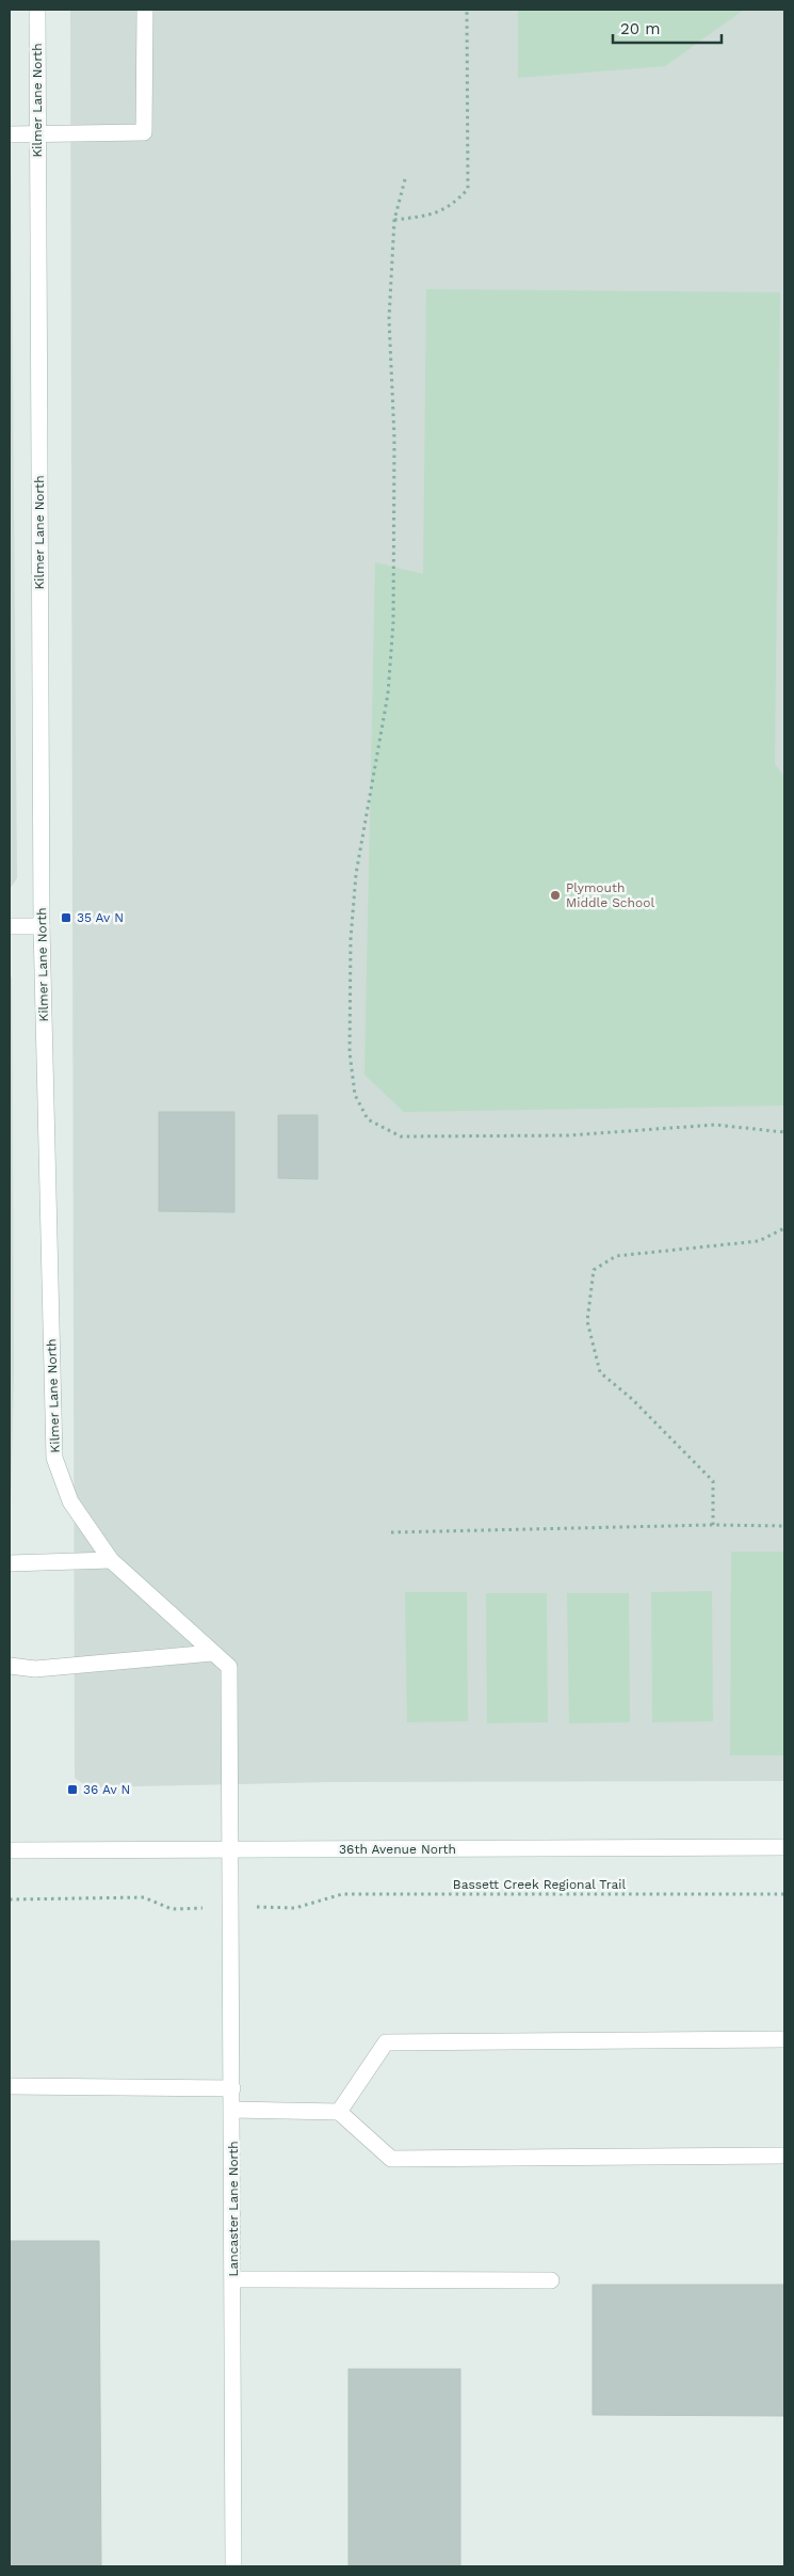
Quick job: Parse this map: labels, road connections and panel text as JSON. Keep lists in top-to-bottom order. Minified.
{"streets":{"street":["Kilmer Lane North","36th Avenue North","Lancaster Lane North"],"path":["Bassett Creek Regional Trail"]},"crossings":[["Kilmer Lane North","36th Avenue North"],["Kilmer Lane North","Lancaster Lane North"],["36th Avenue North","Lancaster Lane North"]],"places":{"other":["Plymouth Middle School"],"transit":["35 Av N","36 Av N"]},"scale_bar":"20 m"}
